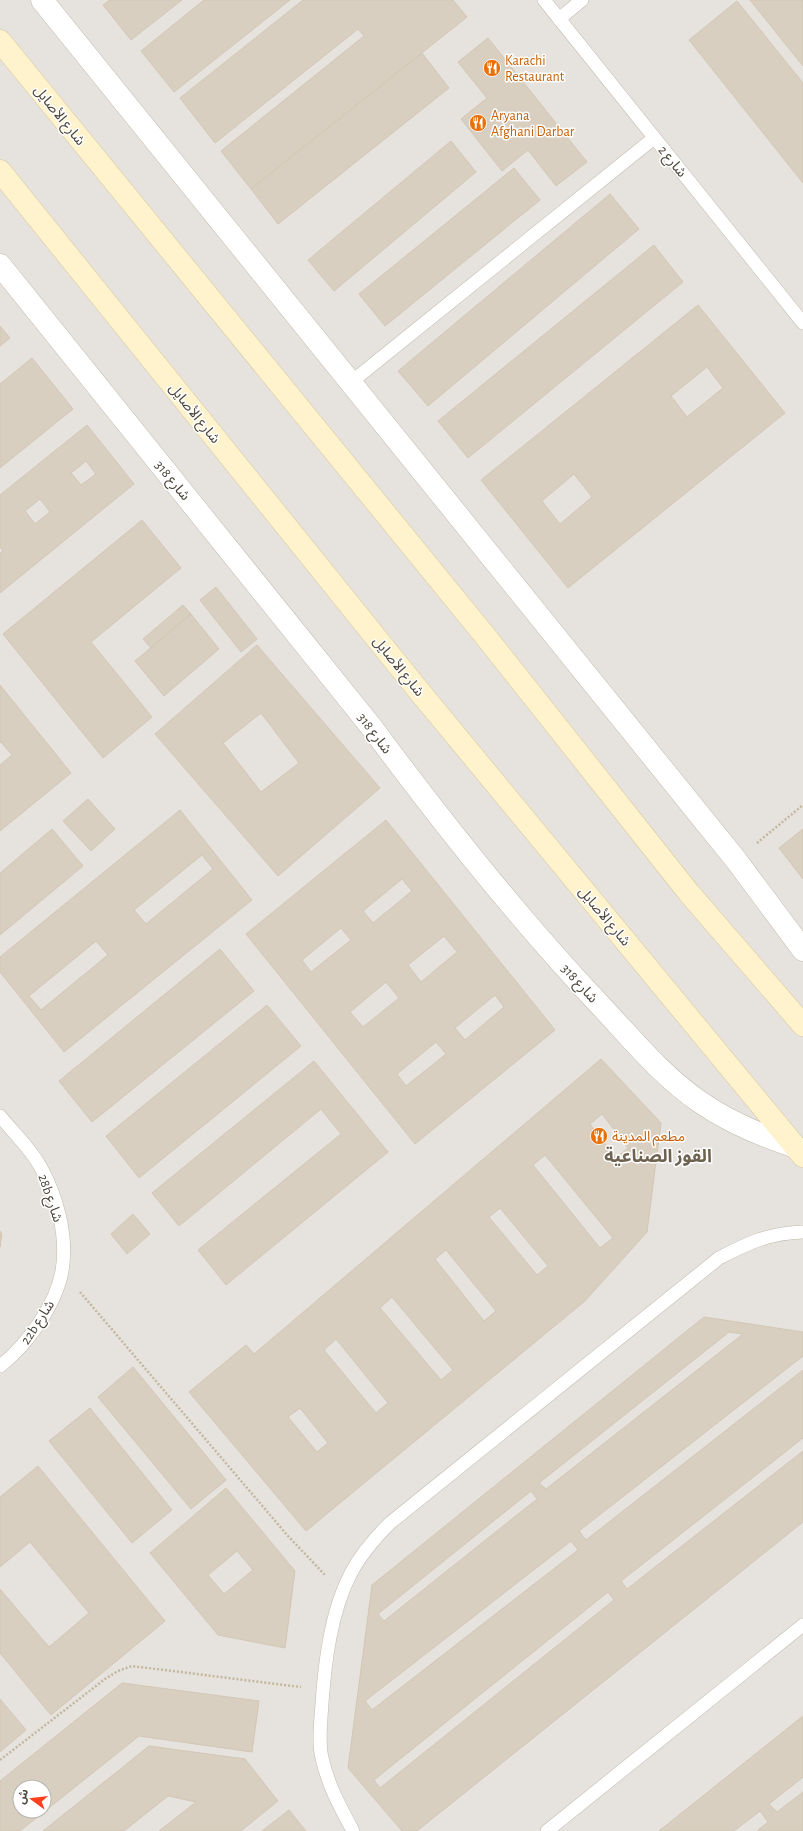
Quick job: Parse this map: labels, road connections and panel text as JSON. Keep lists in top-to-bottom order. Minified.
{"streets":{"main road":["شارع الأصايل"],"street":["شارع 318"],"lane":["شارع 2","28b شارع","22b شارع"]},"crossings":[["شارع الأصايل","شارع 318"],["28b شارع","22b شارع"]],"districts":["القوز الصناعية"],"places":{"restaurant":["Karachi Restaurant","Aryana Afghani Darbar","مطعم المدينة"]},"north":"left"}
